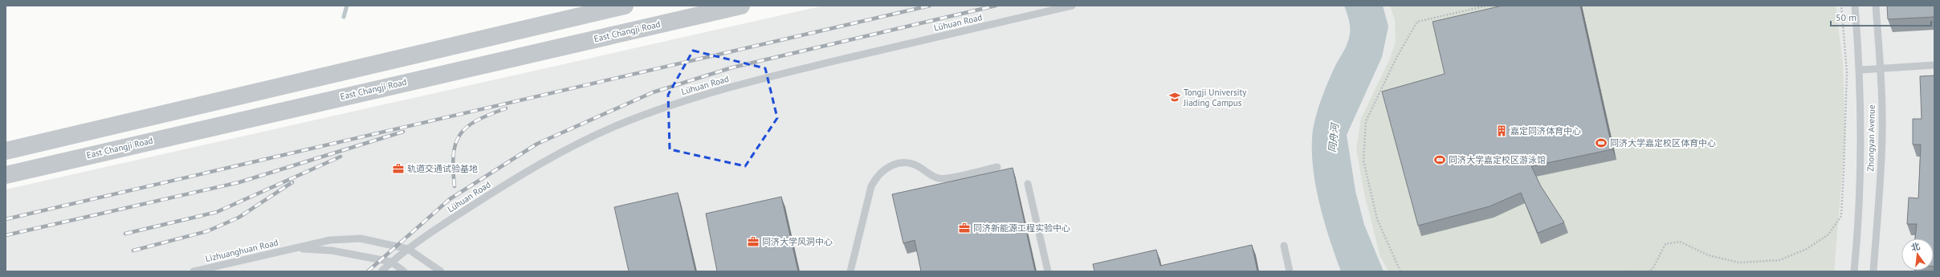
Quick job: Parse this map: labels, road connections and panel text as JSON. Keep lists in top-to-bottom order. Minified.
{"streets":{"street":["East Changji Road"],"lane":["Lühuan Road","Zhongyan Avenue","Lizhuanghuan Road"]},"crossings":[["Lühuan Road","Lizhuanghuan Road"]],"water":["同舟河"],"places":{"school or university":["Tongji University Jiading Campus"],"building":["嘉定同济体育中心"],"sports":["同济大学嘉定校区体育中心","同济大学嘉定校区游泳馆"],"office":["轨道交通试验基地","同济新能源工程实验中心","同济大学风洞中心"]},"scale_bar":"50 m","north":"top"}
